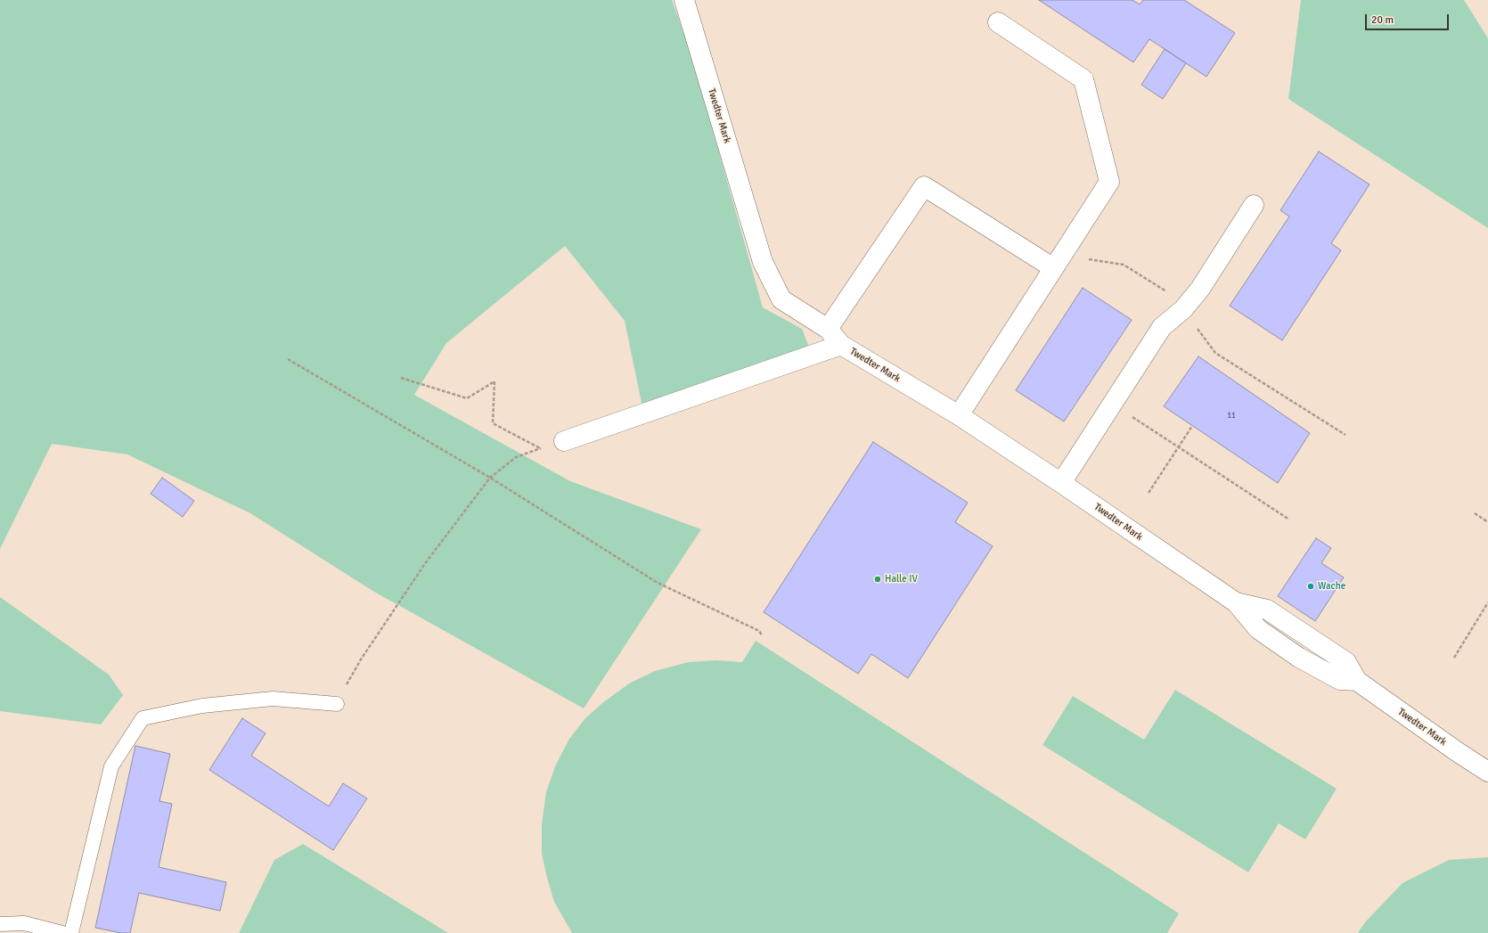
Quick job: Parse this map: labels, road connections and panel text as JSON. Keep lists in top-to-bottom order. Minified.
{"streets":{"street":["Twedter Mark"]},"places":["Halle IV","Wache"],"house_numbers":["11"],"scale_bar":"20 m"}
